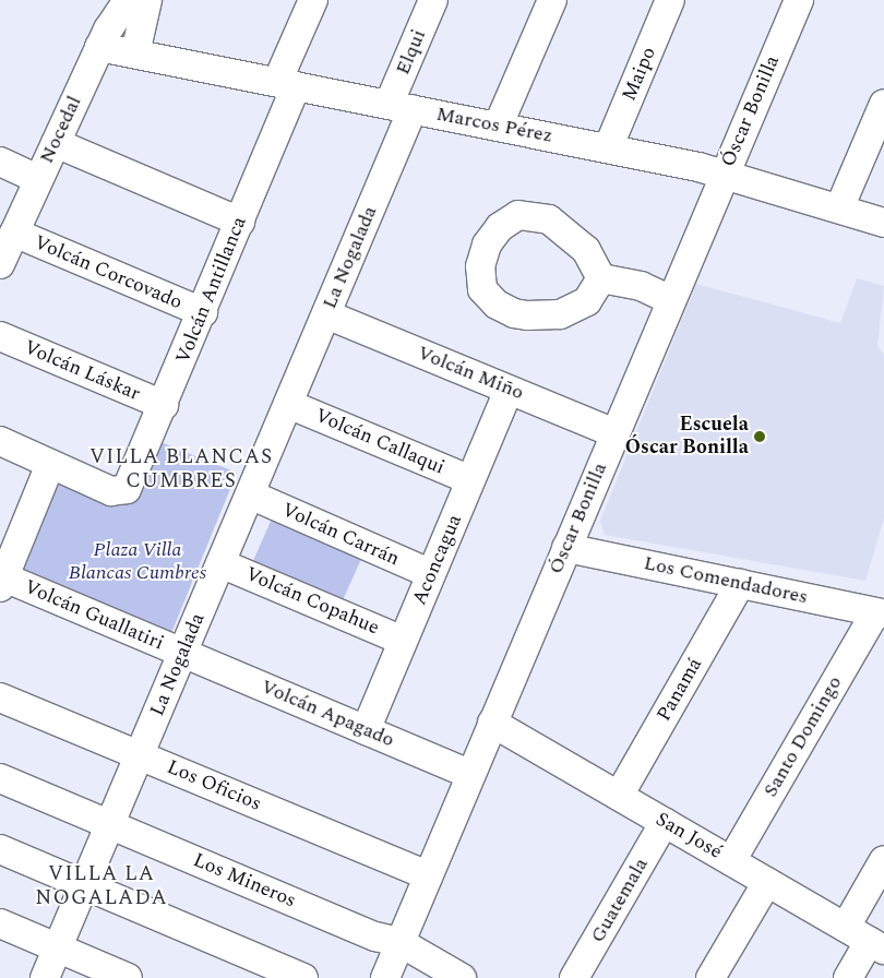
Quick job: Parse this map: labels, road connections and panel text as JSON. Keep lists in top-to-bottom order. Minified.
{"streets":{"street":["Elqui","Maipo","Óscar Bonilla","Marcos Pérez","Nocedal","La Nogalada","Volcán Corcovado","Volcán Antillanca","Volcán Láskar","Volcán Miño","Volcán Callaqui","Volcán Carrán","Aconcagua","Los Comendadores","Volcán Copahue","Volcán Guallatiri","Panamá","Volcán Apagado","Santo Domingo","Los Oficios","San José","Los Mineros","Guatemala"]},"crossings":[["Elqui","Marcos Pérez"],["Elqui","La Nogalada"],["Maipo","Marcos Pérez"],["Óscar Bonilla","Marcos Pérez"],["Óscar Bonilla","Volcán Miño"],["Óscar Bonilla","Los Comendadores"],["Óscar Bonilla","Volcán Apagado"],["Óscar Bonilla","Los Oficios"],["Óscar Bonilla","San José"],["Óscar Bonilla","Los Mineros"],["Marcos Pérez","Nocedal"],["Marcos Pérez","La Nogalada"],["Marcos Pérez","Volcán Antillanca"],["Nocedal","Volcán Corcovado"],["La Nogalada","Volcán Miño"],["La Nogalada","Volcán Callaqui"],["La Nogalada","Volcán Carrán"],["La Nogalada","Volcán Copahue"],["La Nogalada","Volcán Guallatiri"],["La Nogalada","Volcán Apagado"],["La Nogalada","Los Oficios"],["La Nogalada","Los Mineros"],["Volcán Corcovado","Volcán Antillanca"],["Volcán Antillanca","Volcán Láskar"],["Volcán Miño","Aconcagua"],["Volcán Callaqui","Aconcagua"],["Volcán Carrán","Aconcagua"],["Aconcagua","Volcán Copahue"],["Aconcagua","Volcán Apagado"],["Los Comendadores","Panamá"],["Los Comendadores","Santo Domingo"],["Volcán Guallatiri","Volcán Apagado"],["Panamá","San José"],["Santo Domingo","San José"],["San José","Guatemala"]],"districts":["VILLA BLANCAS CUMBRES","VILLA LA NOGALADA"],"parks":["Plaza Villa Blancas Cumbres"],"places":["Escuela Óscar Bonilla"]}
